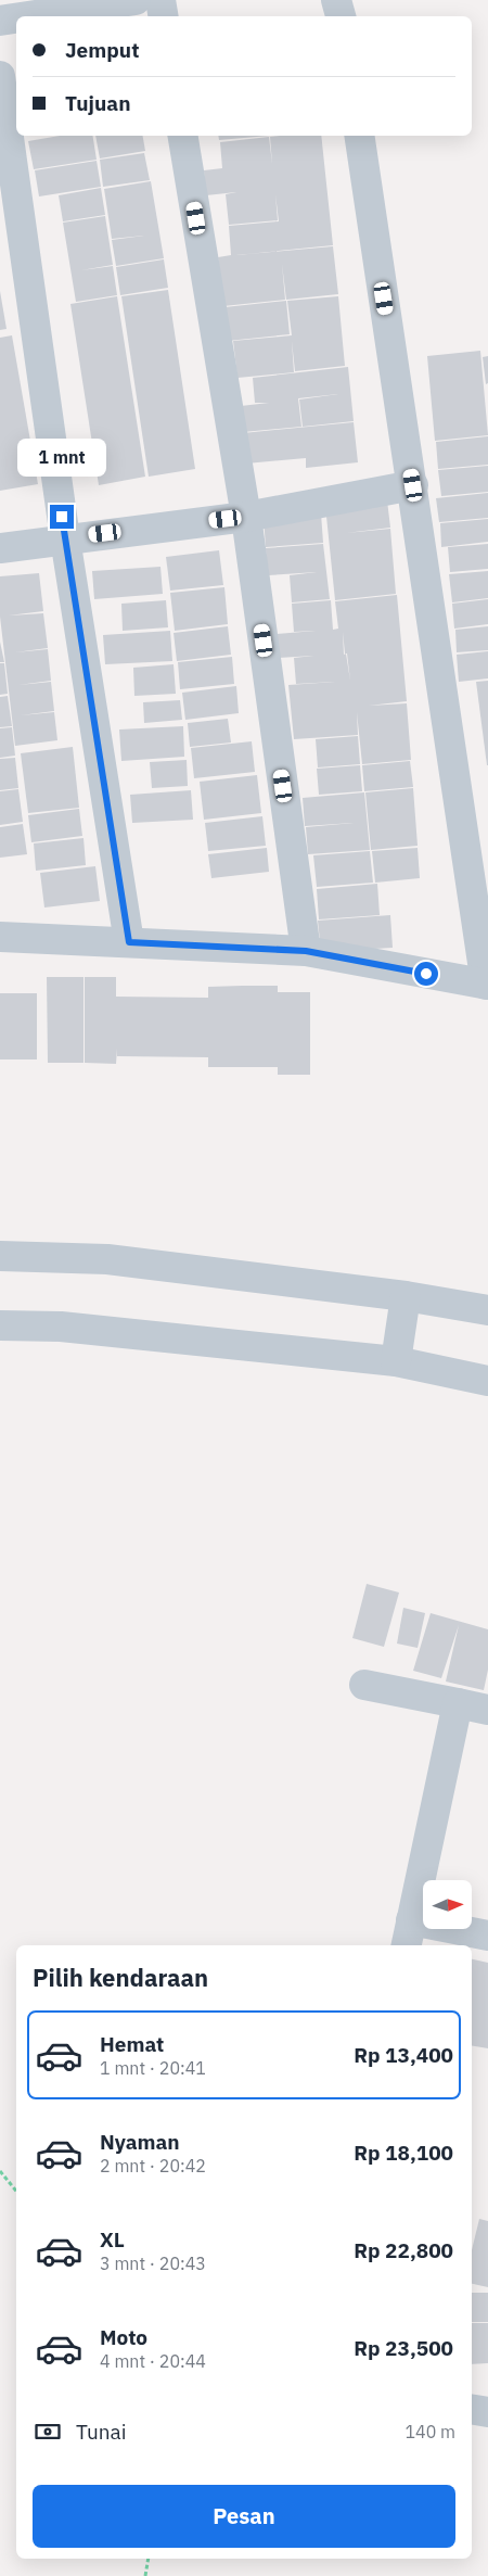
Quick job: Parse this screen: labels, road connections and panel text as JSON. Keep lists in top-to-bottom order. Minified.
{"north":"right","page":{"banner":["Jemput","Tujuan"],"bubble":"1 mnt","heading":"Pilih kendaraan","list":[{"name":"Hemat","note":"1 mnt · 20:41","value":"Rp 13,400"},{"name":"Nyaman","note":"2 mnt · 20:42","value":"Rp 18,100"},{"name":"XL","note":"3 mnt · 20:43","value":"Rp 22,800"},{"name":"Moto","note":"4 mnt · 20:44","value":"Rp 23,500"}],"pay":["Tunai","140 m"],"buttons":"Pesan"}}
